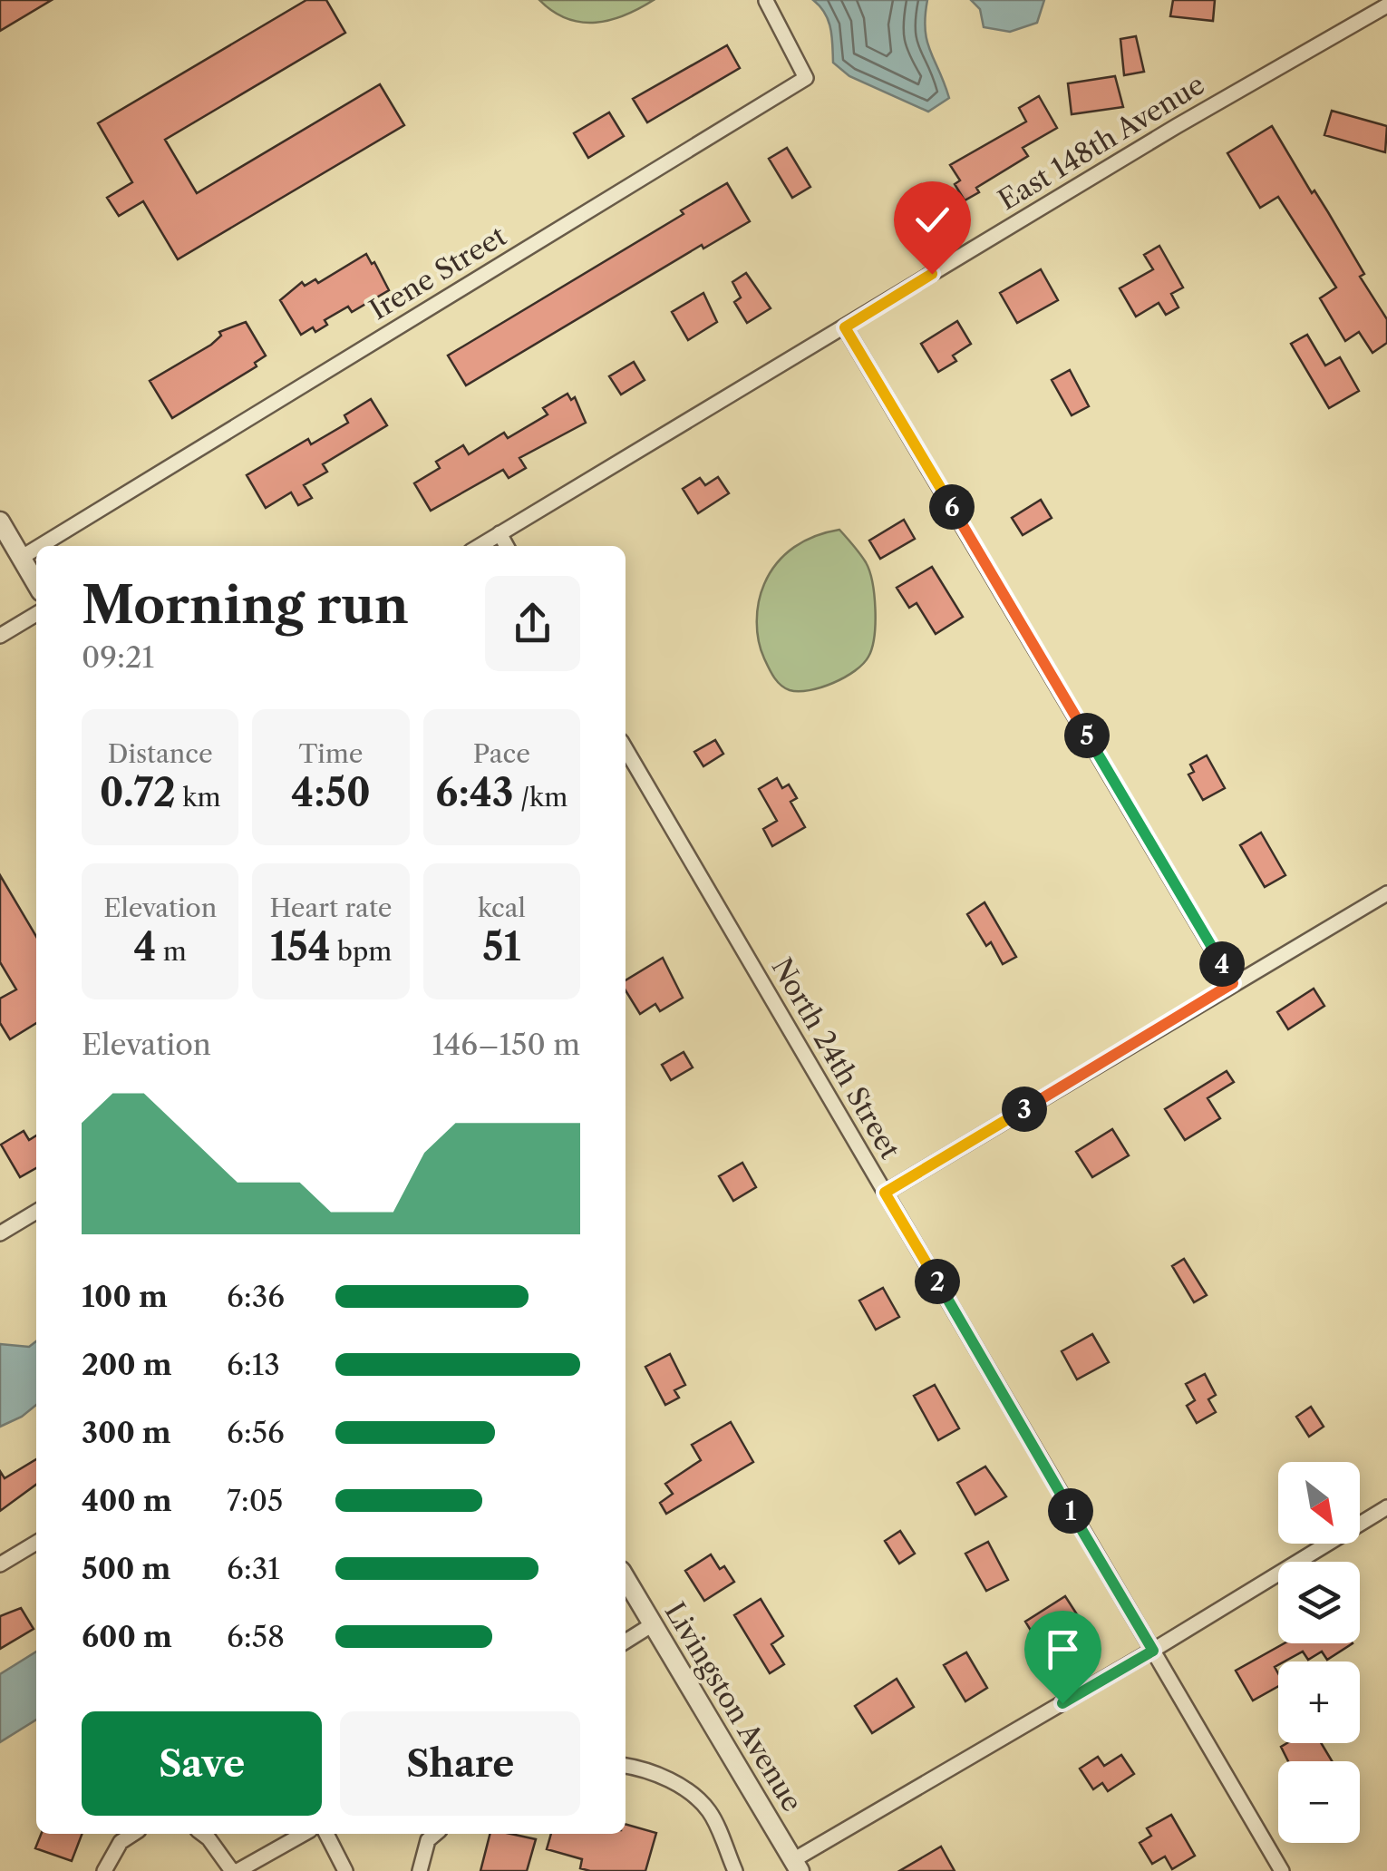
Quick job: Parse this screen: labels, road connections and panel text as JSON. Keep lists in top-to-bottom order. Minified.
{"streets":{"street":["East 148th Avenue","Irene Street","North 24th Street","Livingston Avenue"]},"north":"bottom right","page":{"pins":["6","5","4","3","2","1"],"heading":["Morning run","09:21"],"stats":[["Distance","0.72 km"],["Time","4:50"],["Pace","6:43 /km"],["Elevation","4 m"],["Heart rate","154 bpm"],["kcal","51"]],"chart":["Elevation","146–150 m"],"list":[{"name":"100 m","note":"6:36"},{"name":"200 m","note":"6:13"},{"name":"300 m","note":"6:56"},{"name":"400 m","note":"7:05"},{"name":"500 m","note":"6:31"},{"name":"600 m","note":"6:58"}],"map_buttons":["+","−"],"buttons":["Save","Share"]}}
